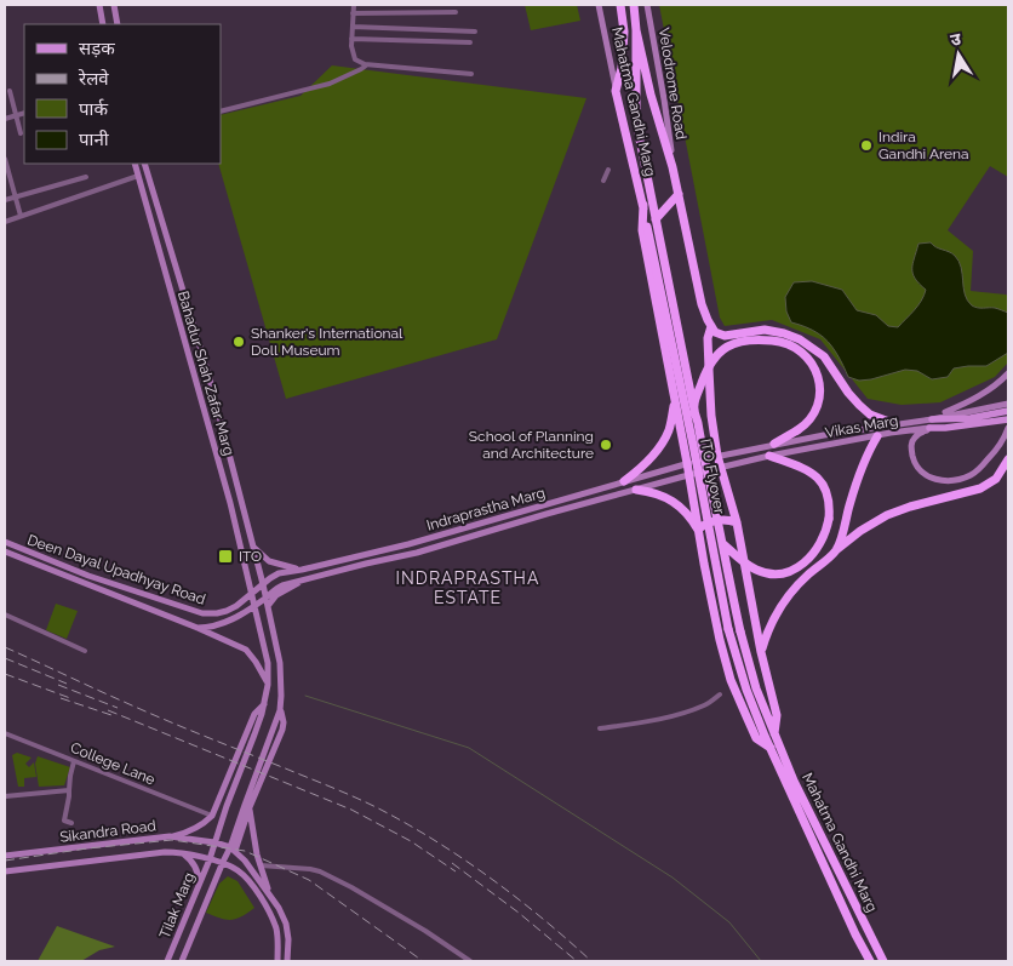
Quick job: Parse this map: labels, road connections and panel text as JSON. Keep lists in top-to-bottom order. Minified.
{"streets":{"highway":["Mahatma Gandhi Marg","ITO Flyover"],"main road":["Velodrome Road","Bahadur Shah Zafar Marg","Vikas Marg","Indraprastha Marg","Deen Dayal Upadhyay Road","Sikandra Road","Tilak Marg"],"street":["College Lane"]},"crossings":[["Mahatma Gandhi Marg","ITO Flyover"],["Bahadur Shah Zafar Marg","Indraprastha Marg"],["Bahadur Shah Zafar Marg","Deen Dayal Upadhyay Road"],["Vikas Marg","Indraprastha Marg"],["Indraprastha Marg","Deen Dayal Upadhyay Road"],["Sikandra Road","Tilak Marg"]],"districts":["INDRAPRASTHA ESTATE"],"places":{"other":["Indira Gandhi Arena","Shanker's International Doll Museum","School of Planning and Architecture"],"transit":["ITO"]},"legend":["सड़क","रेलवे","पार्क","पानी"],"north":"top"}
